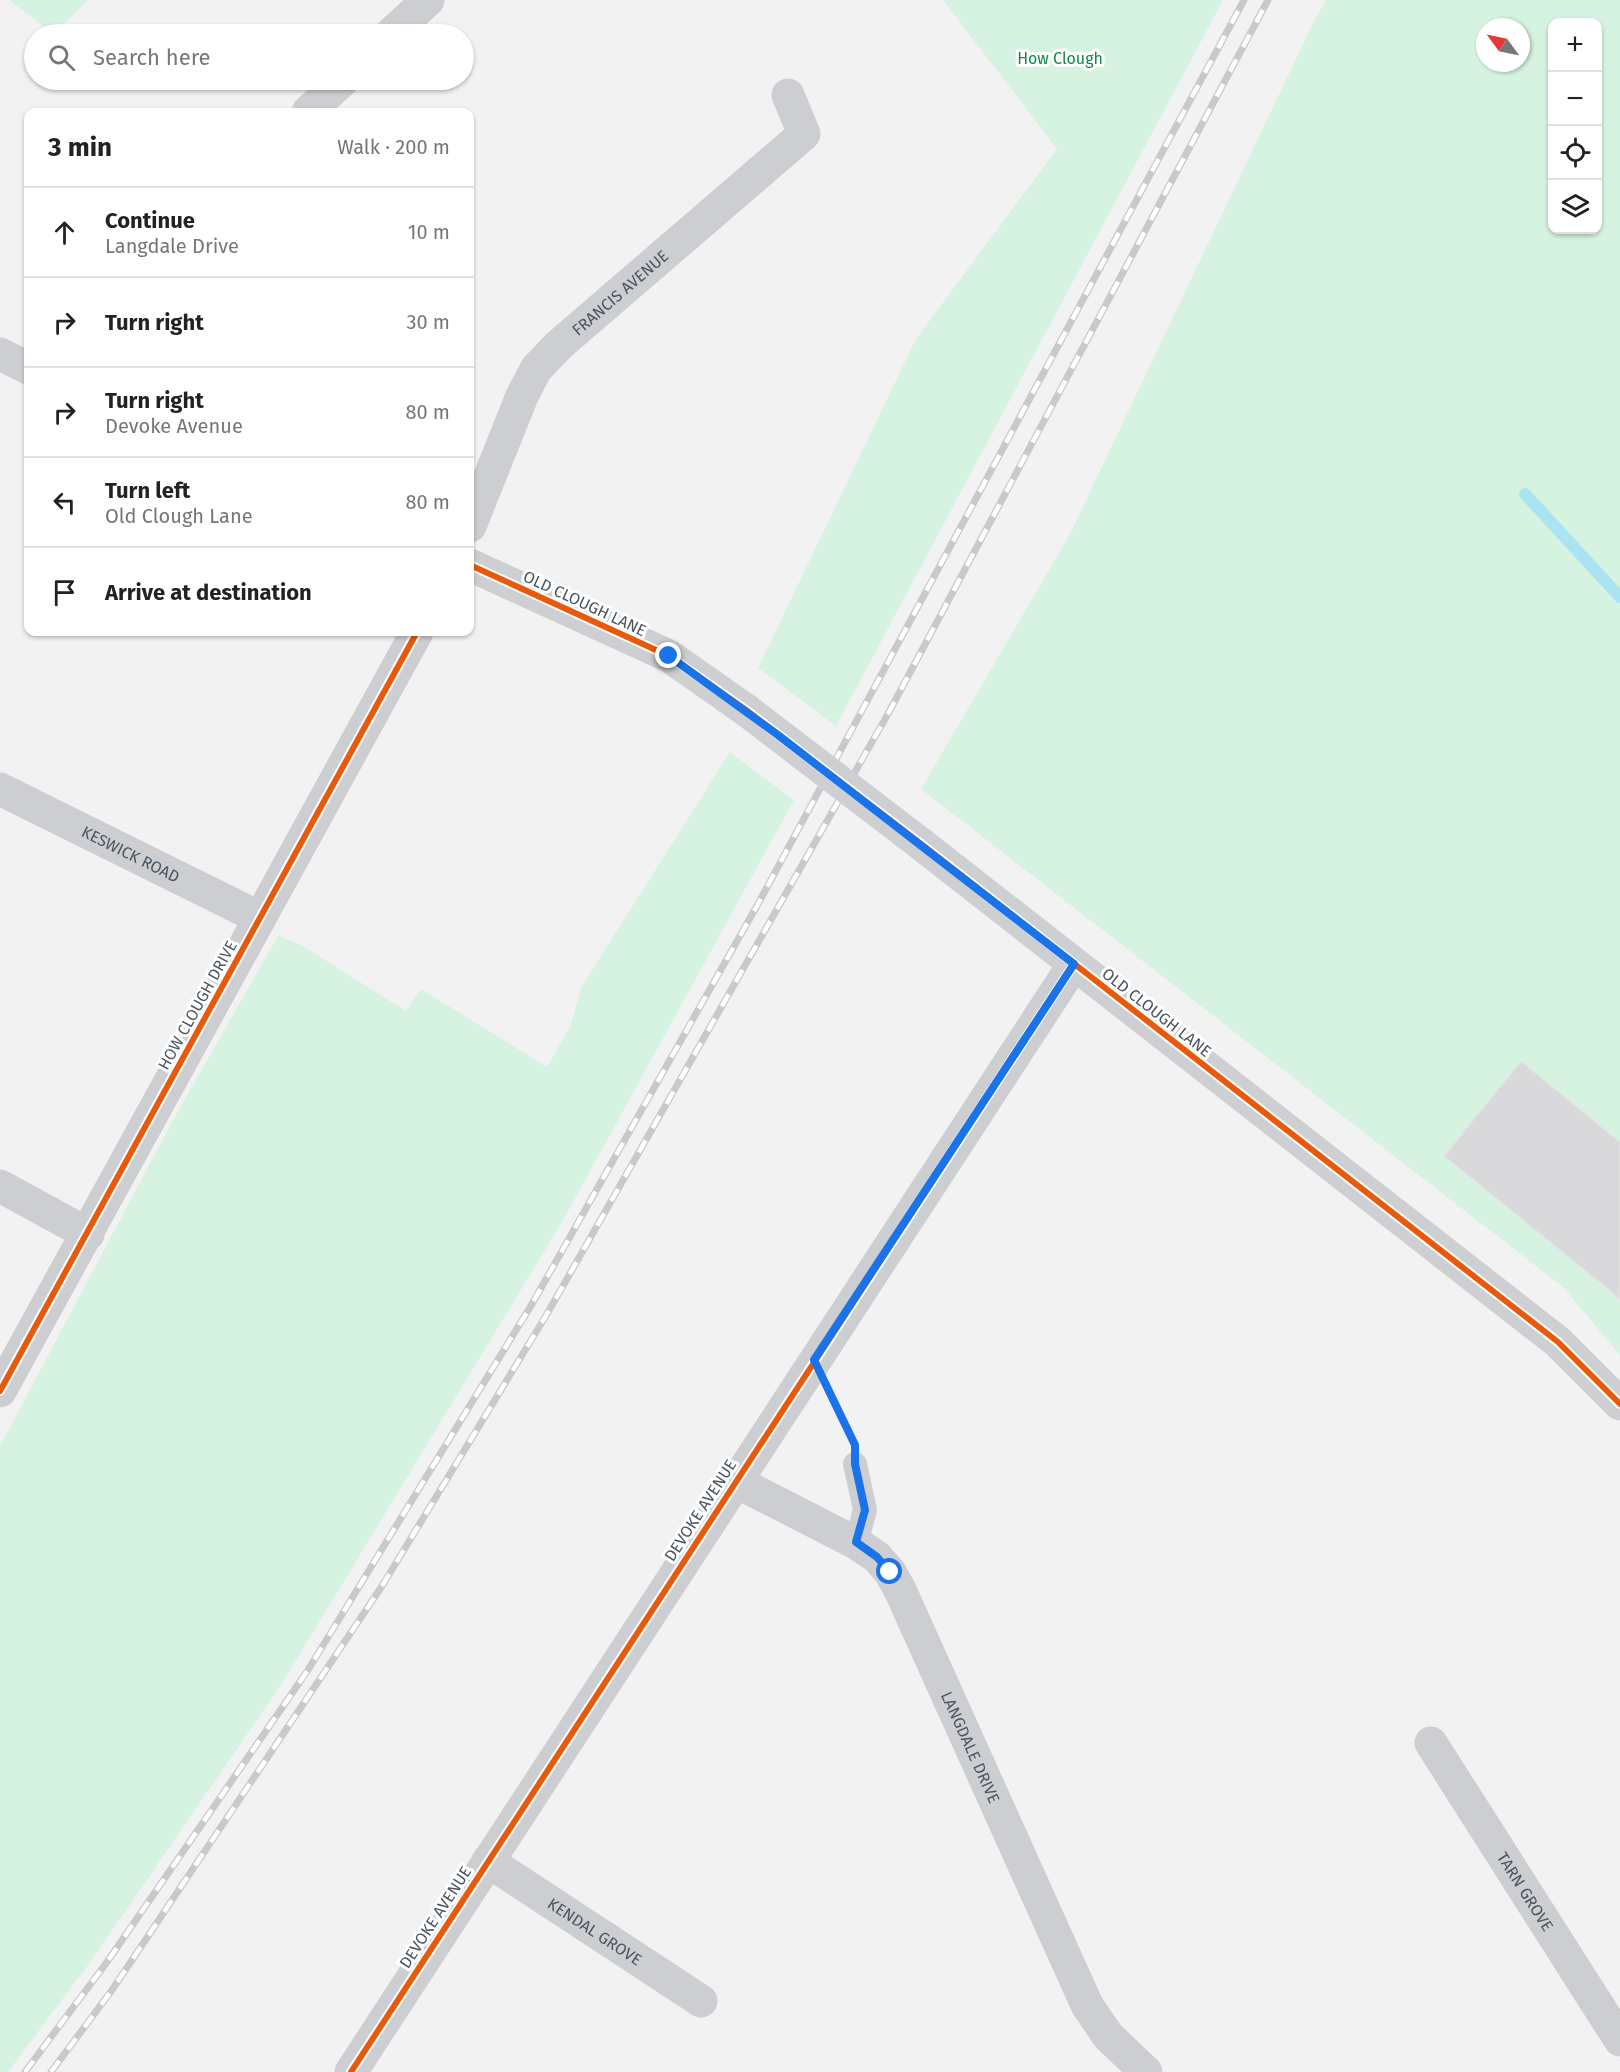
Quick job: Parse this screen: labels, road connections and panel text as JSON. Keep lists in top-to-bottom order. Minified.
{"streets":{"street":["FRANCIS AVENUE","OLD CLOUGH LANE","KESWICK ROAD","HOW CLOUGH DRIVE","DEVOKE AVENUE","LANGDALE DRIVE","TARN GROVE","KENDAL GROVE"]},"crossings":[["OLD CLOUGH LANE","DEVOKE AVENUE"],["KESWICK ROAD","HOW CLOUGH DRIVE"],["DEVOKE AVENUE","LANGDALE DRIVE"],["DEVOKE AVENUE","KENDAL GROVE"]],"parks":["How Clough"],"north":"top left","page":{"map_buttons":["+","−"],"search":"Search here","heading":["3 min","Walk · 200 m"],"list":[["Continue","Langdale Drive","10 m"],["Turn right","30 m"],["Turn right","Devoke Avenue","80 m"],["Turn left","Old Clough Lane","80 m"],"Arrive at destination"]}}
